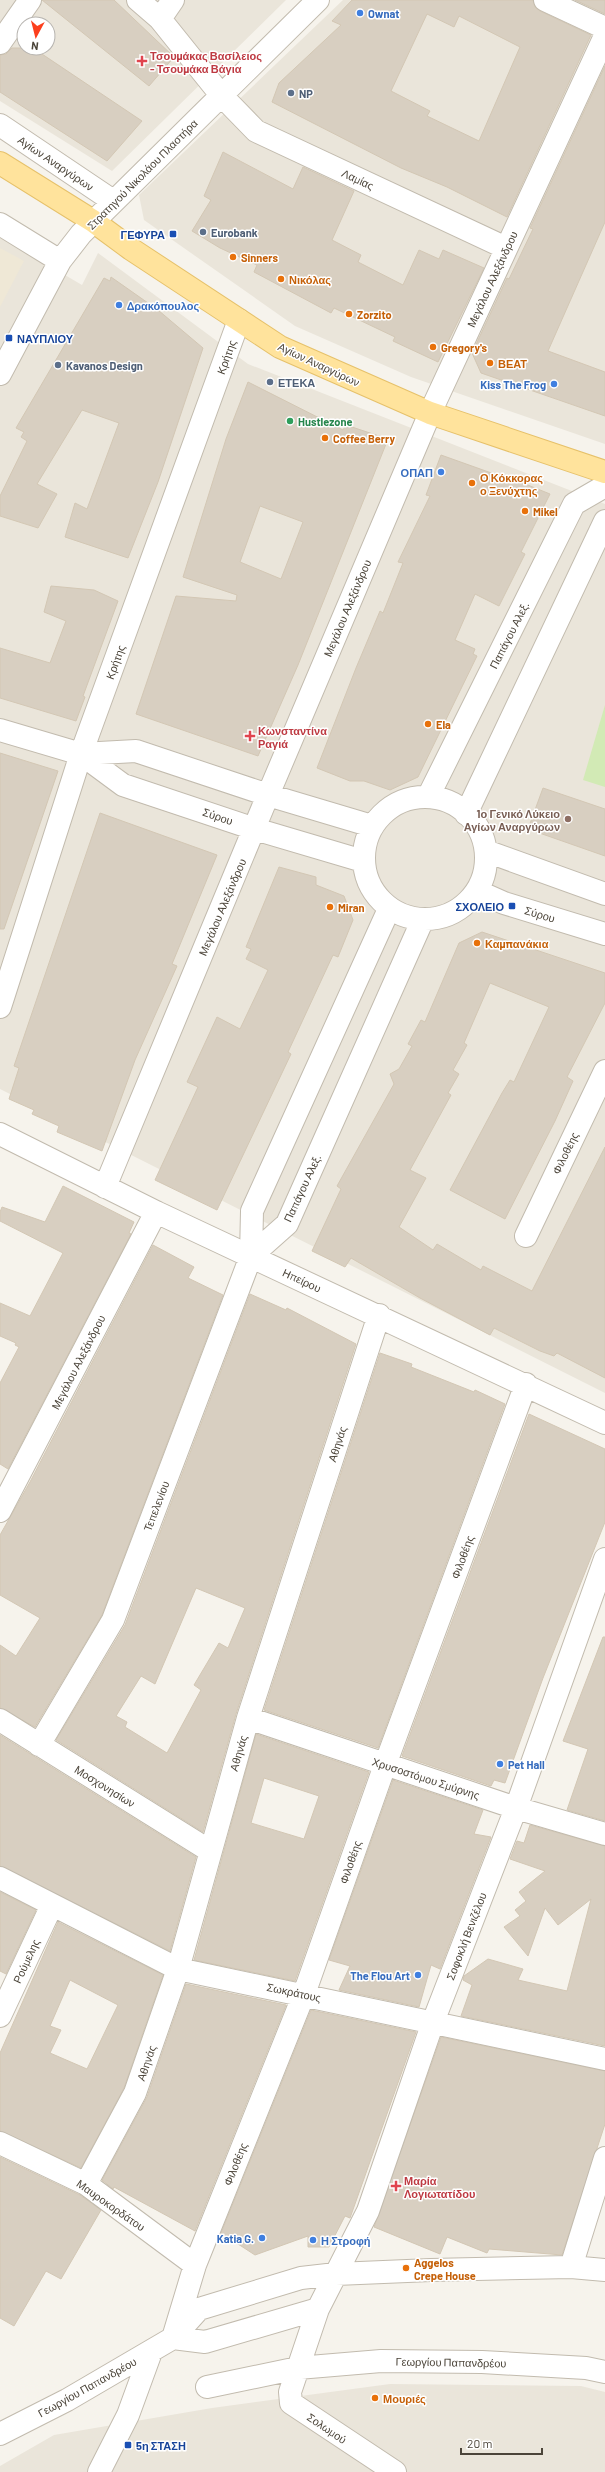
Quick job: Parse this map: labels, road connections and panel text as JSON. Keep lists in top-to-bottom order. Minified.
{"streets":{"main road":["Αγίων Αναργύρων"],"street":["Στρατηγού Νικολάου Πλαστήρα","Λαμίας","Μεγάλου Αλεξάνδρου","Κρήτης","Παπάγου Αλεξ.","Σύρου","Φιλοθέης","Ηπείρου","Αθηνάς","Τεπελενίου","Χρυσοστόμου Σμύρνης","Μοσχονησίων","Σοφοκλή Βενιζέλου","Ρούμελης","Σωκράτους","Μαυροκορδάτου","Γεωργίου Παπανδρέου","Σολωμού"]},"crossings":[["Αγίων Αναργύρων","Στρατηγού Νικολάου Πλαστήρα"],["Αγίων Αναργύρων","Μεγάλου Αλεξάνδρου"],["Αγίων Αναργύρων","Κρήτης"],["Στρατηγού Νικολάου Πλαστήρα","Λαμίας"],["Λαμίας","Μεγάλου Αλεξάνδρου"],["Μεγάλου Αλεξάνδρου","Σύρου"],["Μεγάλου Αλεξάνδρου","Ηπείρου"],["Κρήτης","Σύρου"],["Παπάγου Αλεξ.","Σύρου"],["Παπάγου Αλεξ.","Ηπείρου"],["Παπάγου Αλεξ.","Τεπελενίου"],["Φιλοθέης","Ηπείρου"],["Φιλοθέης","Χρυσοστόμου Σμύρνης"],["Φιλοθέης","Σωκράτους"],["Φιλοθέης","Μαυροκορδάτου"],["Φιλοθέης","Γεωργίου Παπανδρέου"],["Ηπείρου","Αθηνάς"],["Ηπείρου","Τεπελενίου"],["Αθηνάς","Χρυσοστόμου Σμύρνης"],["Αθηνάς","Μοσχονησίων"],["Αθηνάς","Σωκράτους"],["Αθηνάς","Μαυροκορδάτου"],["Τεπελενίου","Μοσχονησίων"],["Χρυσοστόμου Σμύρνης","Σοφοκλή Βενιζέλου"],["Σοφοκλή Βενιζέλου","Σωκράτους"],["Σοφοκλή Βενιζέλου","Γεωργίου Παπανδρέου"],["Ρούμελης","Σωκράτους"],["Γεωργίου Παπανδρέου","Σολωμού"]],"places":{"other":["Ownat","NP","Eurobank","Sinners","Νικόλας","Δρακόπουλος","Zorzito","Gregory's","ΒΕΑΤ","Kavanos Design","ΕΤΕΚΑ","Kiss The Frog","Hustlezone","Coffee Berry","ΟΠΑΠ","Ο Κόκκορας ο Ξενύχτης","Mikel","Ela","1ο Γενικό Λύκειο Αγίων Αναργύρων","Miran","Καμπανάκια","Pet Hall","The Flou Art","Katia G.","Η Στροφή","Aggelos Crepe House","Μουριές"],"health":["Τσουμάκας Βασίλειος - Τσουμάκα Βάγια","Κωνσταντίνα Ραγιά","Μαρία Λογιωτατίδου"],"transit":["ΓΕΦΥΡΑ","ΝΑΥΠΛΙΟΥ","ΣΧΟΛΕΙΟ","5η ΣΤΑΣΗ"]},"scale_bar":"20 m","north":"bottom"}
